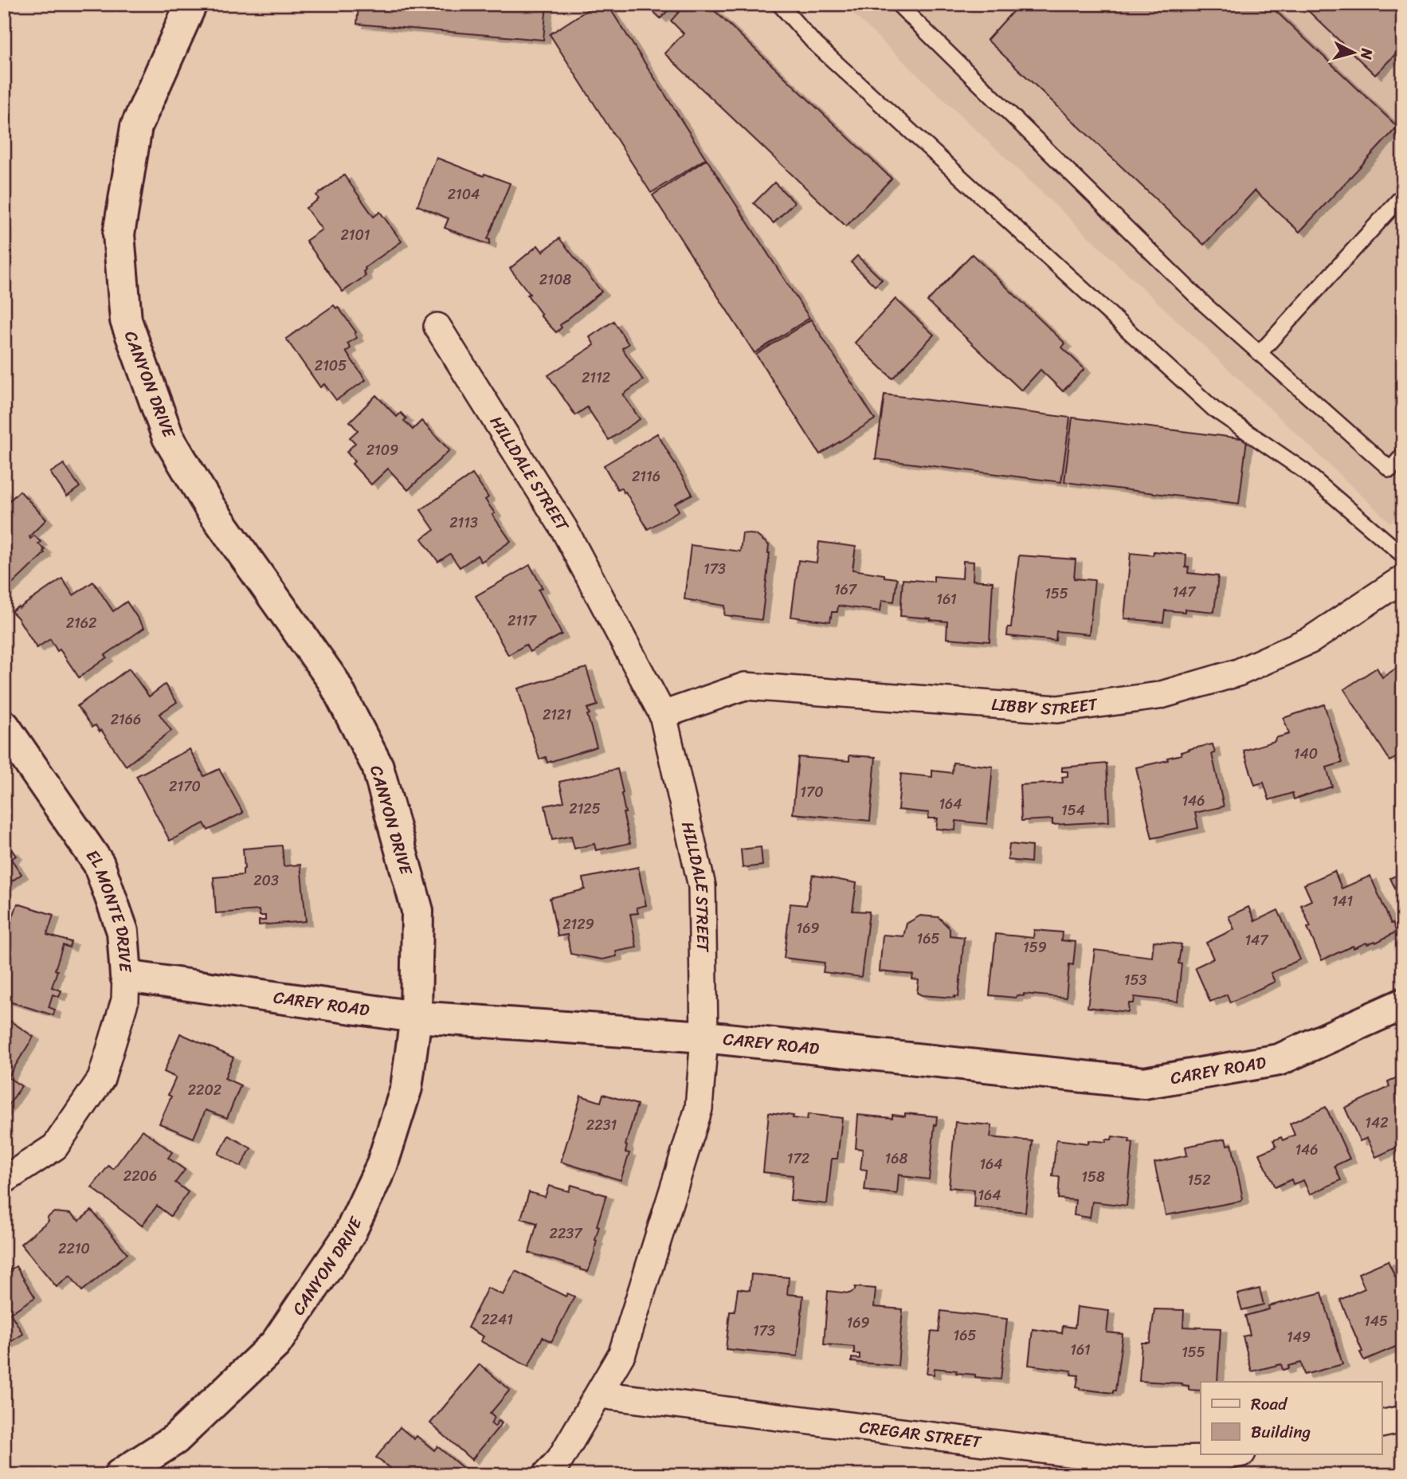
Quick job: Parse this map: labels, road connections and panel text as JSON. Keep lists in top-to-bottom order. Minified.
{"streets":{"main road":["CANYON DRIVE","EL MONTE DRIVE","CAREY ROAD"],"street":["HILLDALE STREET","LIBBY STREET","CREGAR STREET"]},"crossings":[["CANYON DRIVE","CAREY ROAD"],["HILLDALE STREET","LIBBY STREET"],["HILLDALE STREET","CAREY ROAD"],["HILLDALE STREET","CREGAR STREET"],["EL MONTE DRIVE","CAREY ROAD"]],"house_numbers":["2104","2101","2108","2105","2112","2109","2116","2113","173","167","147","155","161","2117","2162","2121","2166","140","2170","170","146","164","2125","154","203","141","2129","169","165","147","159","153","2202","142","2231","146","172","168","164","2206","158","152","164","2237","2210","2241","145","169","173","165","149","161","155"],"legend":["Road","Building"],"north":"right"}
